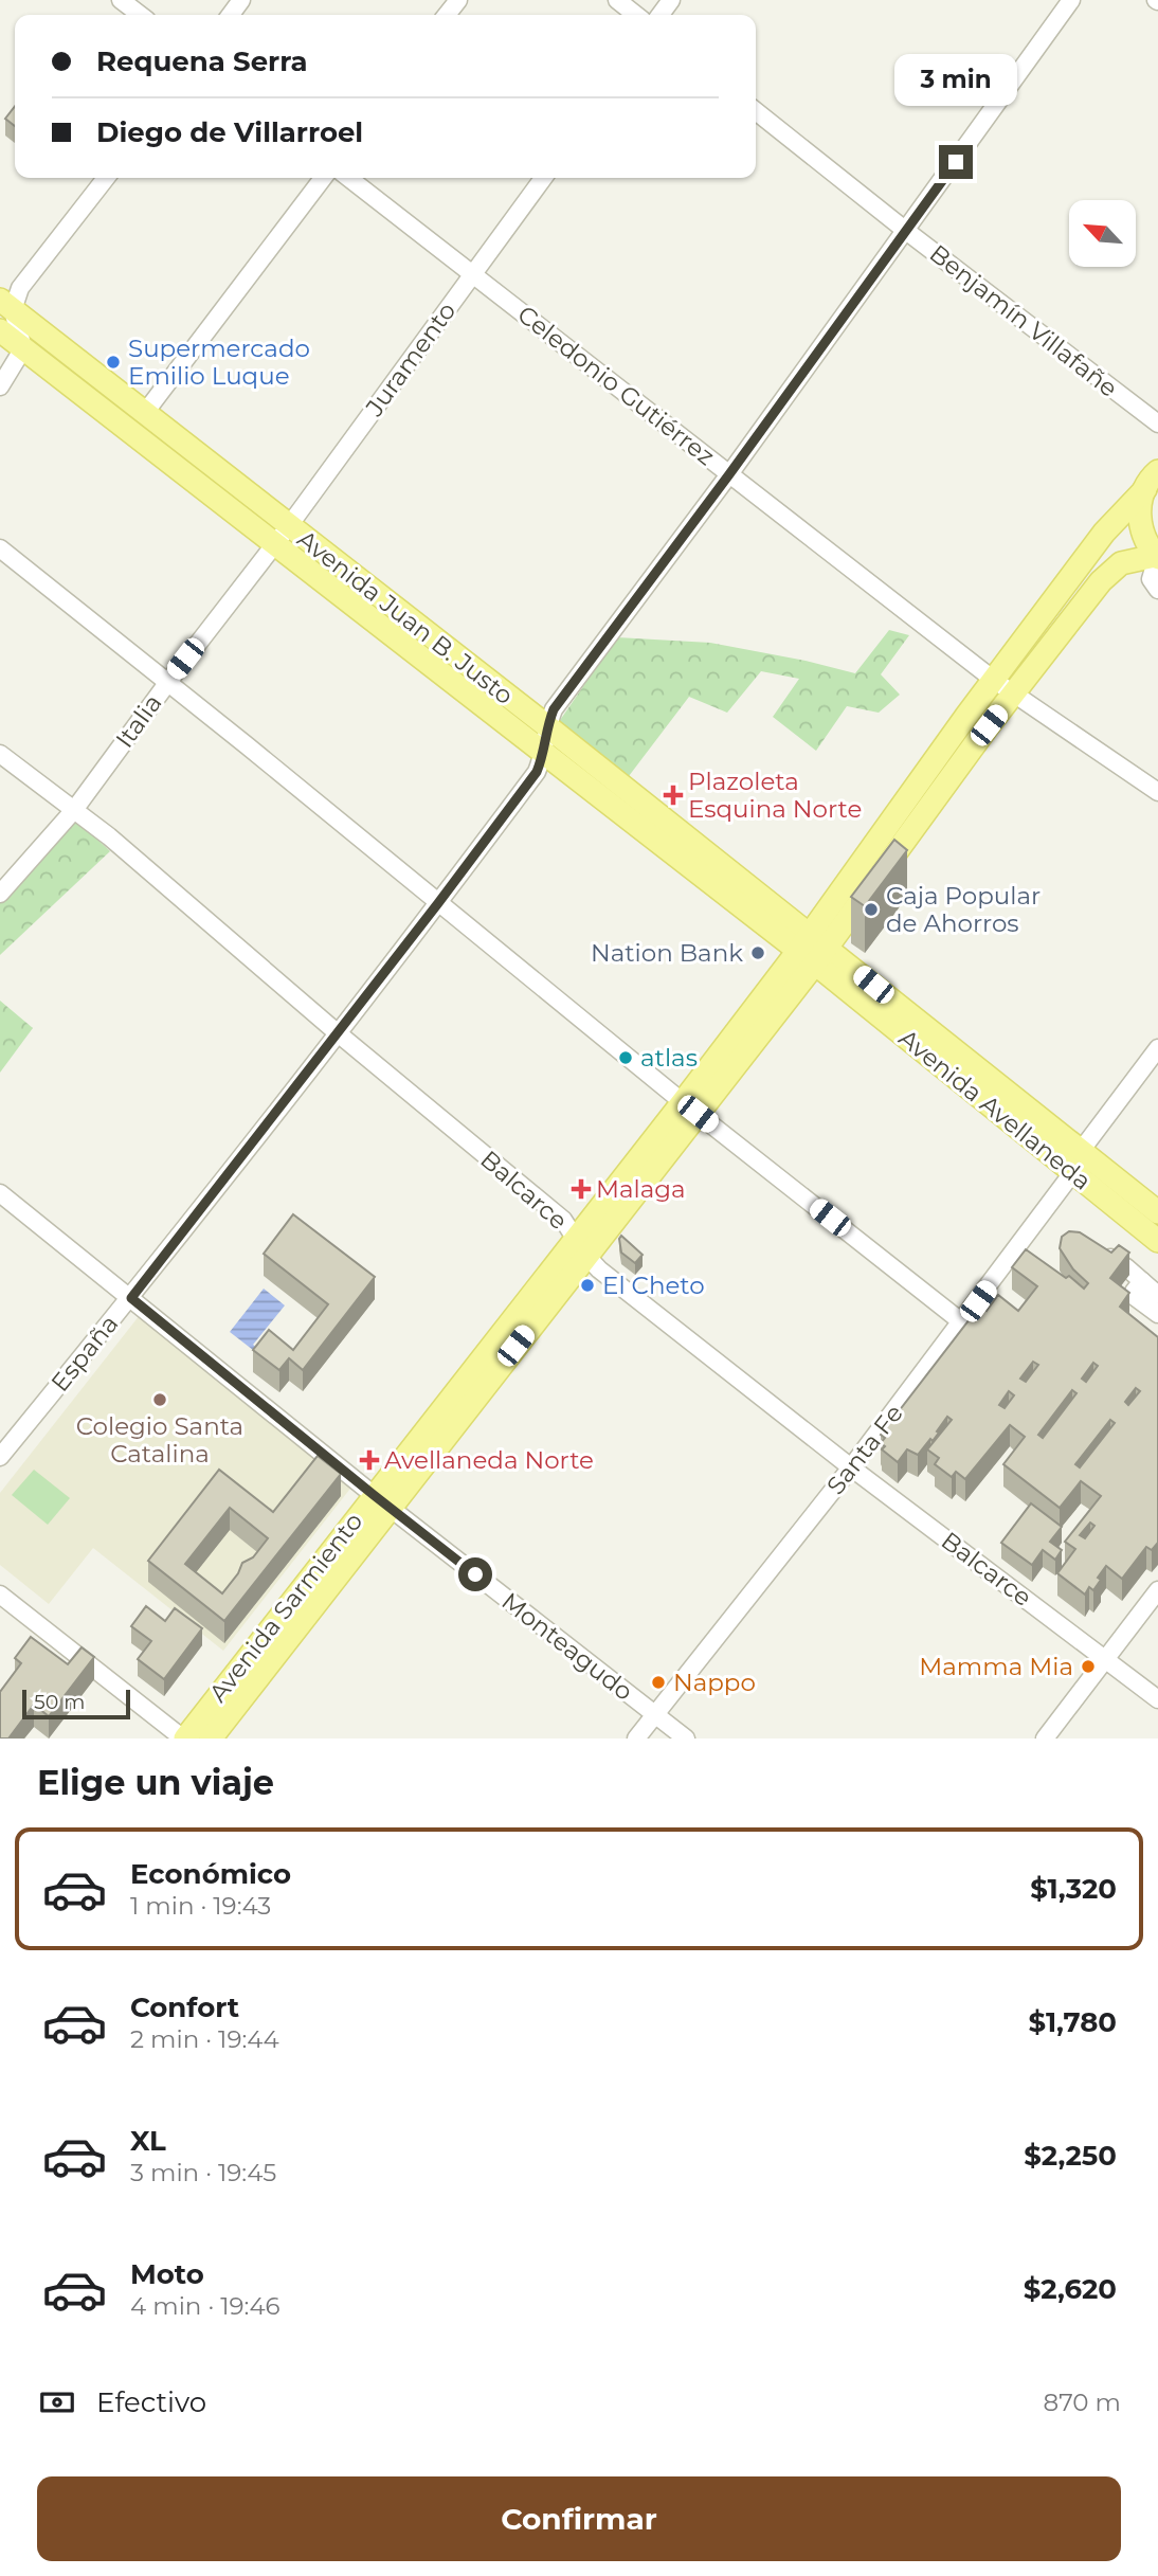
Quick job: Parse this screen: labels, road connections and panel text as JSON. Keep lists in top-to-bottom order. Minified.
{"streets":{"main road":["Avenida Juan B. Justo","Avenida Avellaneda","Avenida Sarmiento"],"street":["Benjamín Villafañe","Juramento","Celedonio Gutiérrez","Italia","Balcarce","España","Santa Fe","Monteagudo"]},"crossings":[["Juramento","Celedonio Gutiérrez"],["Juramento","Avenida Juan B. Justo"],["Juramento","Italia"],["Avenida Juan B. Justo","Italia"],["Avenida Juan B. Justo","Avenida Avellaneda"],["Avenida Juan B. Justo","España"],["Avenida Juan B. Justo","Avenida Sarmiento"],["Italia","Balcarce"],["Avenida Avellaneda","Santa Fe"],["Avenida Avellaneda","Avenida Sarmiento"],["Balcarce","España"],["Balcarce","Santa Fe"],["Balcarce","Avenida Sarmiento"],["España","Monteagudo"],["Santa Fe","Monteagudo"],["Avenida Sarmiento","Monteagudo"]],"places":{"other":["Supermercado Emilio Luque","Caja Popular de Ahorros","Nation Bank","atlas","El Cheto","Colegio Santa Catalina","Mamma Mia","Nappo"],"health":["Plazoleta Esquina Norte","Malaga","Avellaneda Norte"]},"scale_bar":"50 m","north":"top left","page":{"banner":["Requena Serra","Diego de Villarroel"],"bubble":"3 min","scale":"50 m","heading":"Elige un viaje","list":[{"name":"Económico","note":"1 min · 19:43","value":"$1,320"},{"name":"Confort","note":"2 min · 19:44","value":"$1,780"},{"name":"XL","note":"3 min · 19:45","value":"$2,250"},{"name":"Moto","note":"4 min · 19:46","value":"$2,620"}],"pay":["Efectivo","870 m"],"buttons":"Confirmar"}}
